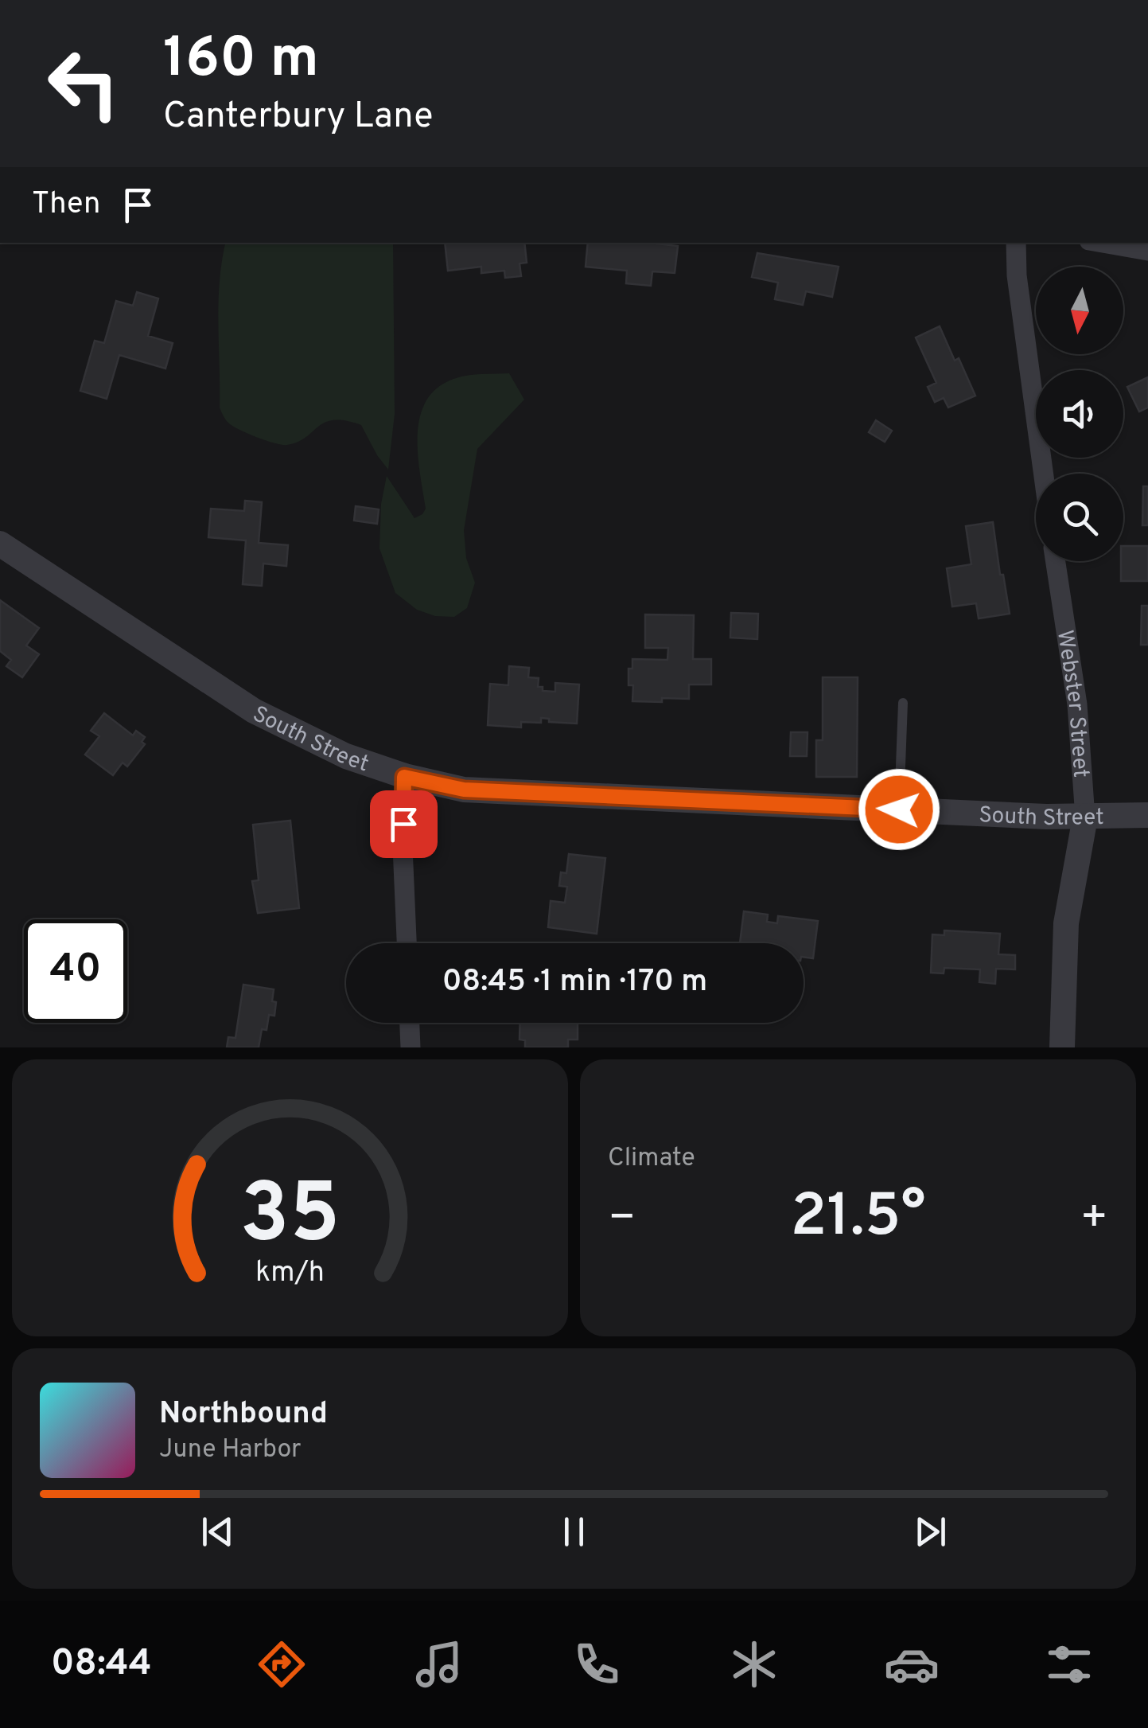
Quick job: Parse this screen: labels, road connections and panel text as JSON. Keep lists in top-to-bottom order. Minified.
{"streets":{"street":["Webster Street","South Street"]},"crossings":[["Webster Street","South Street"]],"north":"bottom","page":{"turn":["160 m","Canterbury Lane"],"then":"Then","limit":"40","trip":"08:45 · 1 min · 170 m","tile":"Climate","heat":["−","21.5°","+"],"song":["Northbound","June Harbor"],"tabs":"08:44","gauge":["35","km/h"]}}
